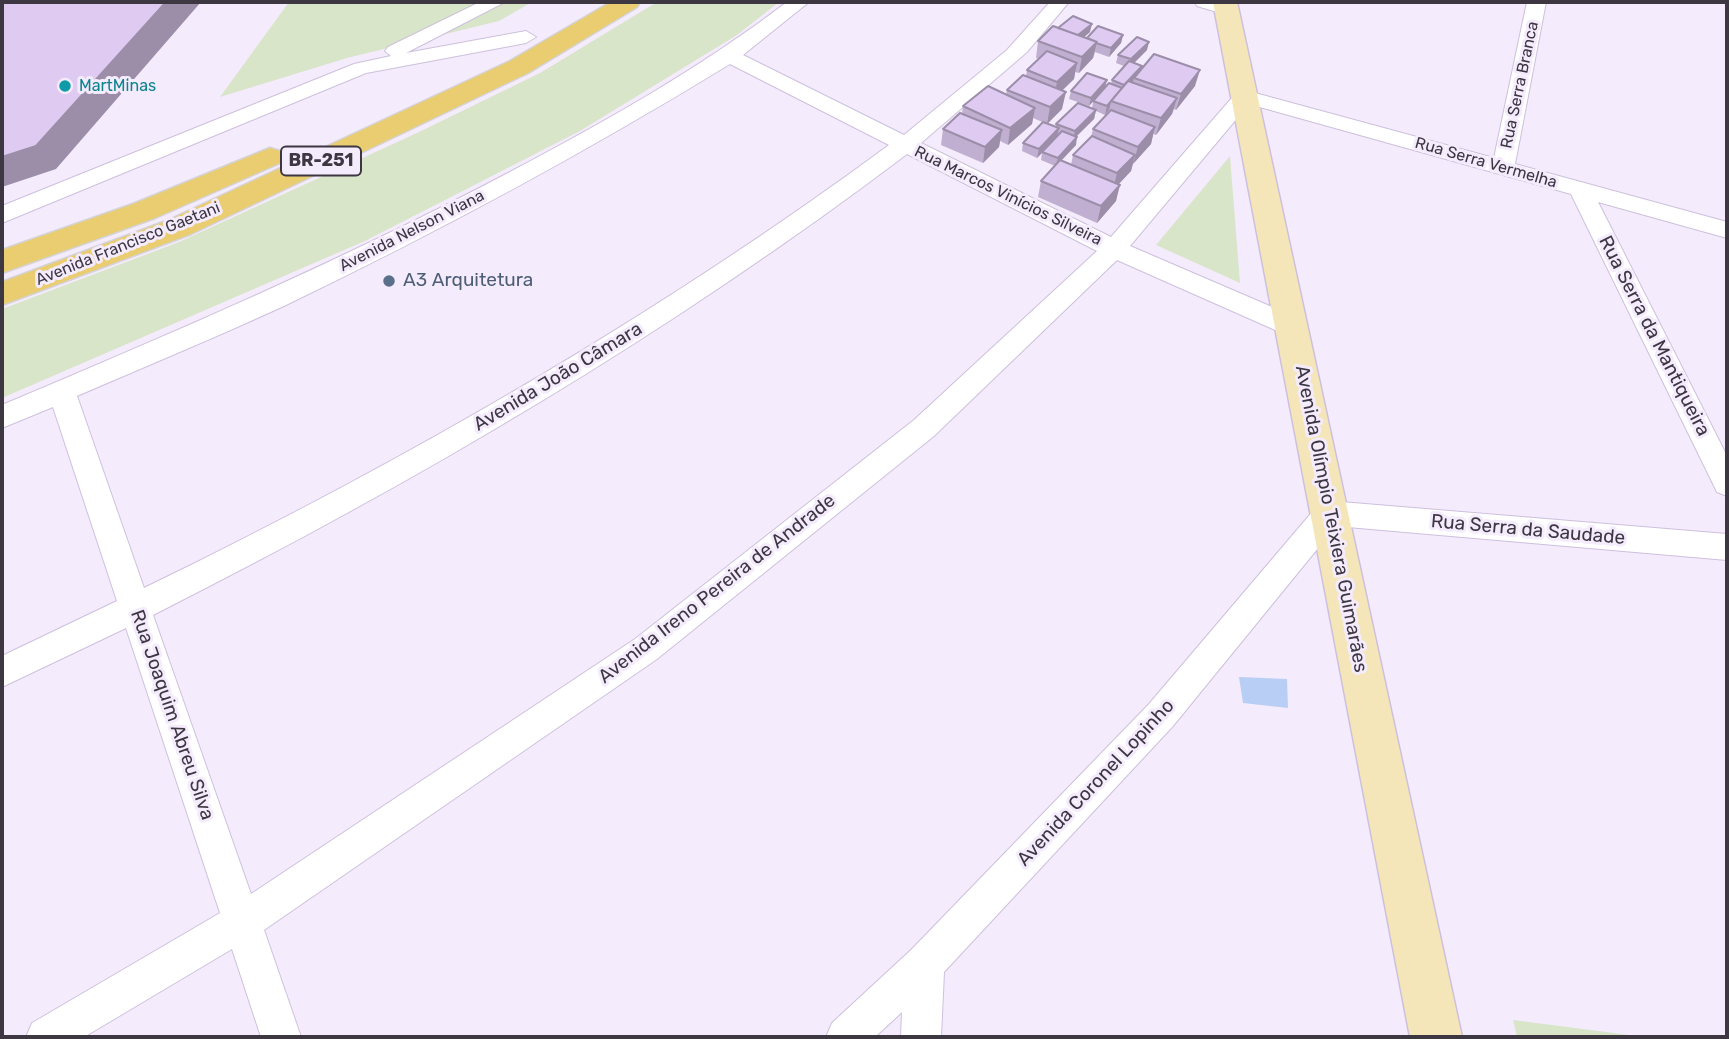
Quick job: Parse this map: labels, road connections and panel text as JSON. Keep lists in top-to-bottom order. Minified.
{"streets":{"main road":["BR-251","Avenida Francisco Gaetani"],"street":["Rua Serra Branca","Rua Serra Vermelha","Rua Marcos Vinícios Silveira","Avenida Nelson Viana","Rua Serra da Mantiqueira","Avenida João Câmara","Avenida Olímpio Teixiera Guimarães","Rua Serra da Saudade","Avenida Ireno Pereira de Andrade","Rua Joaquim Abreu Silva","Avenida Coronel Lopinho"]},"crossings":[["Rua Serra Branca","Rua Serra Vermelha"],["Rua Serra Vermelha","Rua Serra da Mantiqueira"],["Rua Serra Vermelha","Avenida Olímpio Teixiera Guimarães"],["Rua Serra Vermelha","Avenida Ireno Pereira de Andrade"],["Rua Marcos Vinícios Silveira","Avenida Nelson Viana"],["Rua Marcos Vinícios Silveira","Avenida João Câmara"],["Rua Marcos Vinícios Silveira","Avenida Olímpio Teixiera Guimarães"],["Rua Marcos Vinícios Silveira","Avenida Ireno Pereira de Andrade"],["Avenida Nelson Viana","Rua Joaquim Abreu Silva"],["Avenida João Câmara","Rua Joaquim Abreu Silva"],["Avenida Olímpio Teixiera Guimarães","Rua Serra da Saudade"],["Avenida Olímpio Teixiera Guimarães","Avenida Ireno Pereira de Andrade"],["Avenida Olímpio Teixiera Guimarães","Avenida Coronel Lopinho"],["Rua Serra da Saudade","Avenida Coronel Lopinho"],["Avenida Ireno Pereira de Andrade","Rua Joaquim Abreu Silva"]],"places":["MartMinas","A3 Arquitetura"]}
